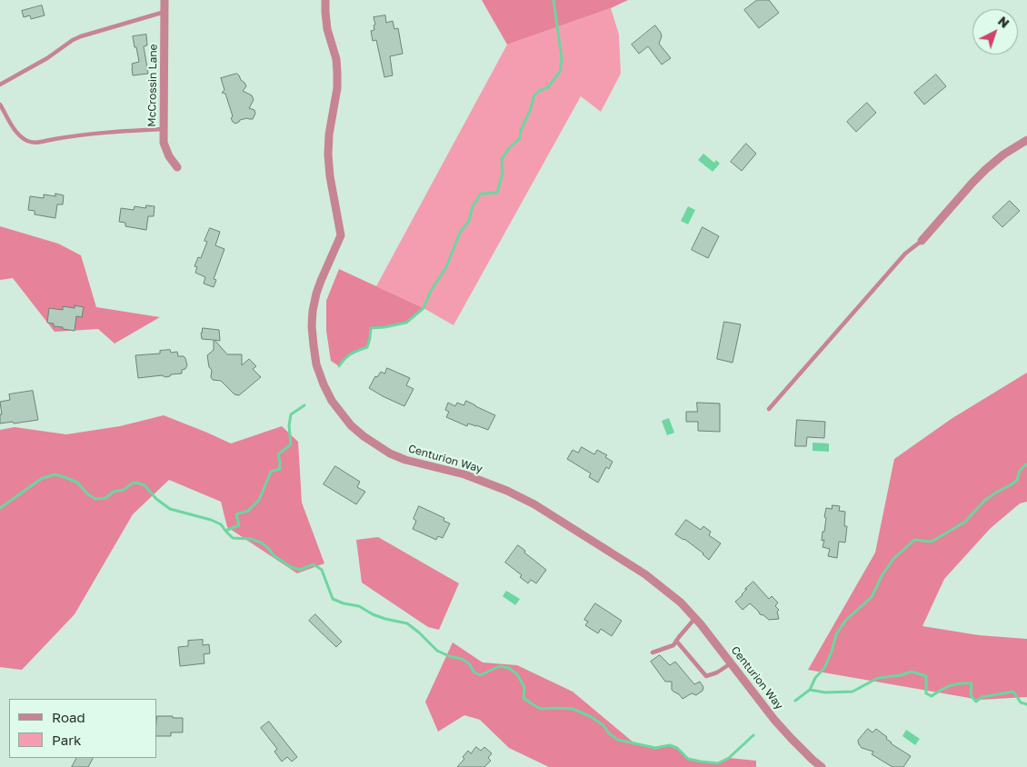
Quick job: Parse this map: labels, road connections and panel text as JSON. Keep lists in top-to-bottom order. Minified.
{"streets":{"street":["McCrossin Lane","Centurion Way"]},"legend":["Road","Park"],"north":"top right"}
